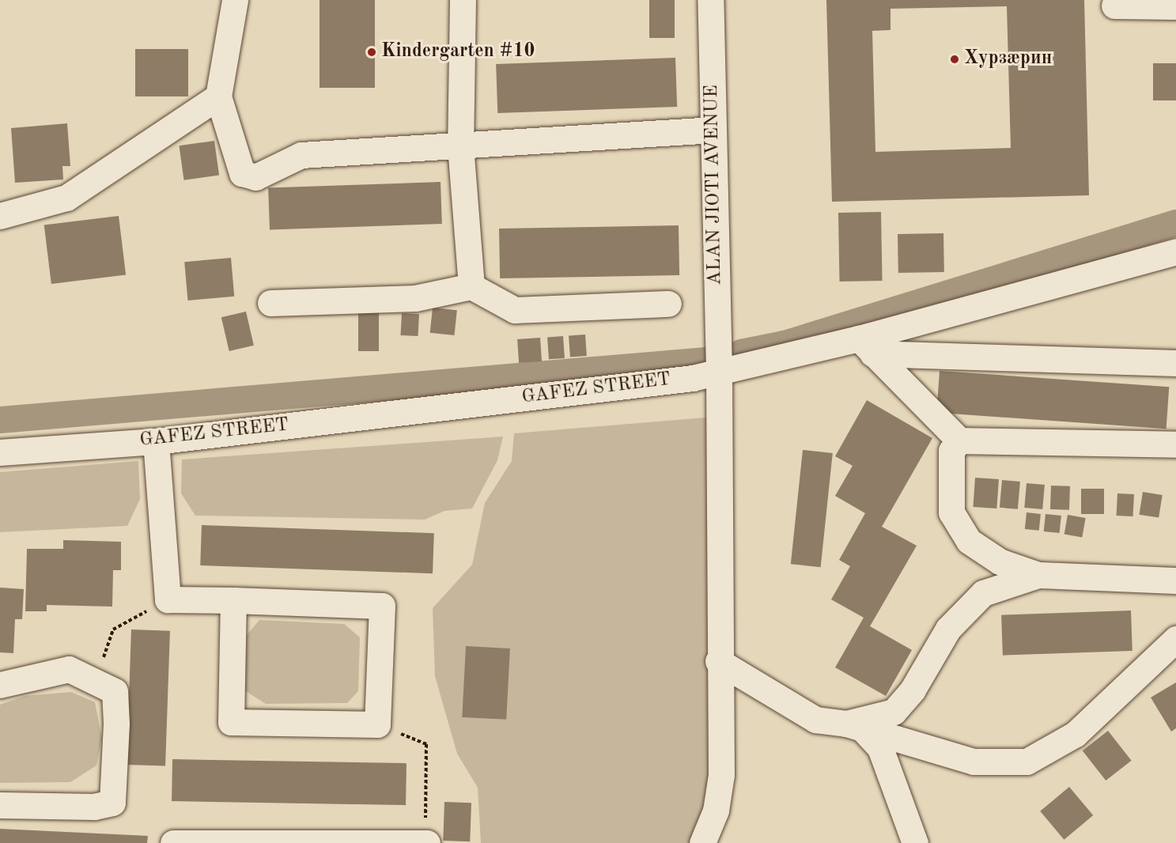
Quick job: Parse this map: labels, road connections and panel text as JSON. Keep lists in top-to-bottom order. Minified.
{"streets":{"street":["ALAN JIOTI AVENUE","GAFEZ STREET"]},"crossings":[["ALAN JIOTI AVENUE","GAFEZ STREET"]],"places":["Kindergarten #10","Хурзæрин"]}
